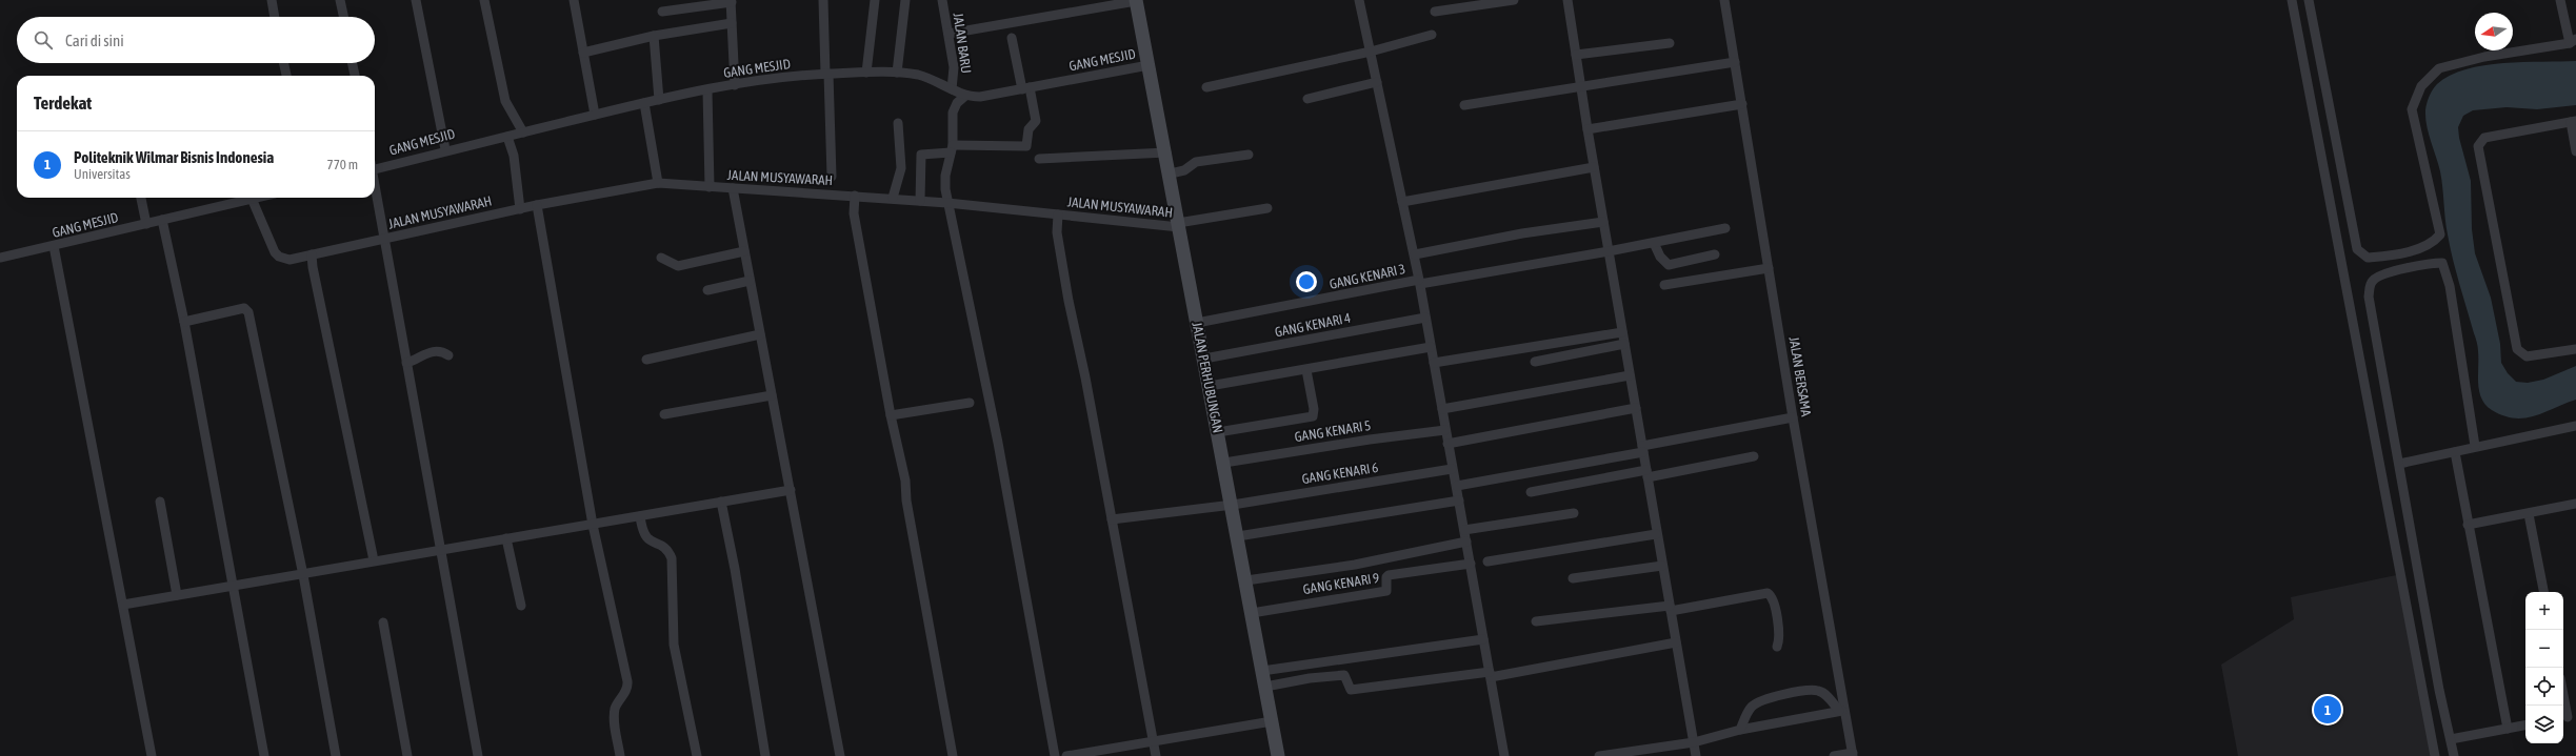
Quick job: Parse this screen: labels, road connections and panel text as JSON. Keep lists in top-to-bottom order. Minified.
{"streets":{"main road":["JALAN PERHUBUNGAN"],"street":["JALAN BARU","GANG MESJID","JALAN MUSYAWARAH","GANG KENARI 3","GANG KENARI 4","JALAN BERSAMA","GANG KENARI 5","GANG KENARI 6","GANG KENARI 9"]},"crossings":[["JALAN BARU","GANG MESJID"],["GANG MESJID","JALAN PERHUBUNGAN"],["JALAN MUSYAWARAH","JALAN PERHUBUNGAN"],["GANG KENARI 3","JALAN PERHUBUNGAN"],["GANG KENARI 4","JALAN PERHUBUNGAN"],["JALAN PERHUBUNGAN","GANG KENARI 5"],["JALAN PERHUBUNGAN","GANG KENARI 6"],["JALAN PERHUBUNGAN","GANG KENARI 9"]],"north":"left","page":{"search":"Cari di sini","heading":"Terdekat","list":[{"mark":"1","name":"Politeknik Wilmar Bisnis Indonesia","note":"Universitas","value":"770 m"}],"map_buttons":["+","−"],"pins":"1"}}
